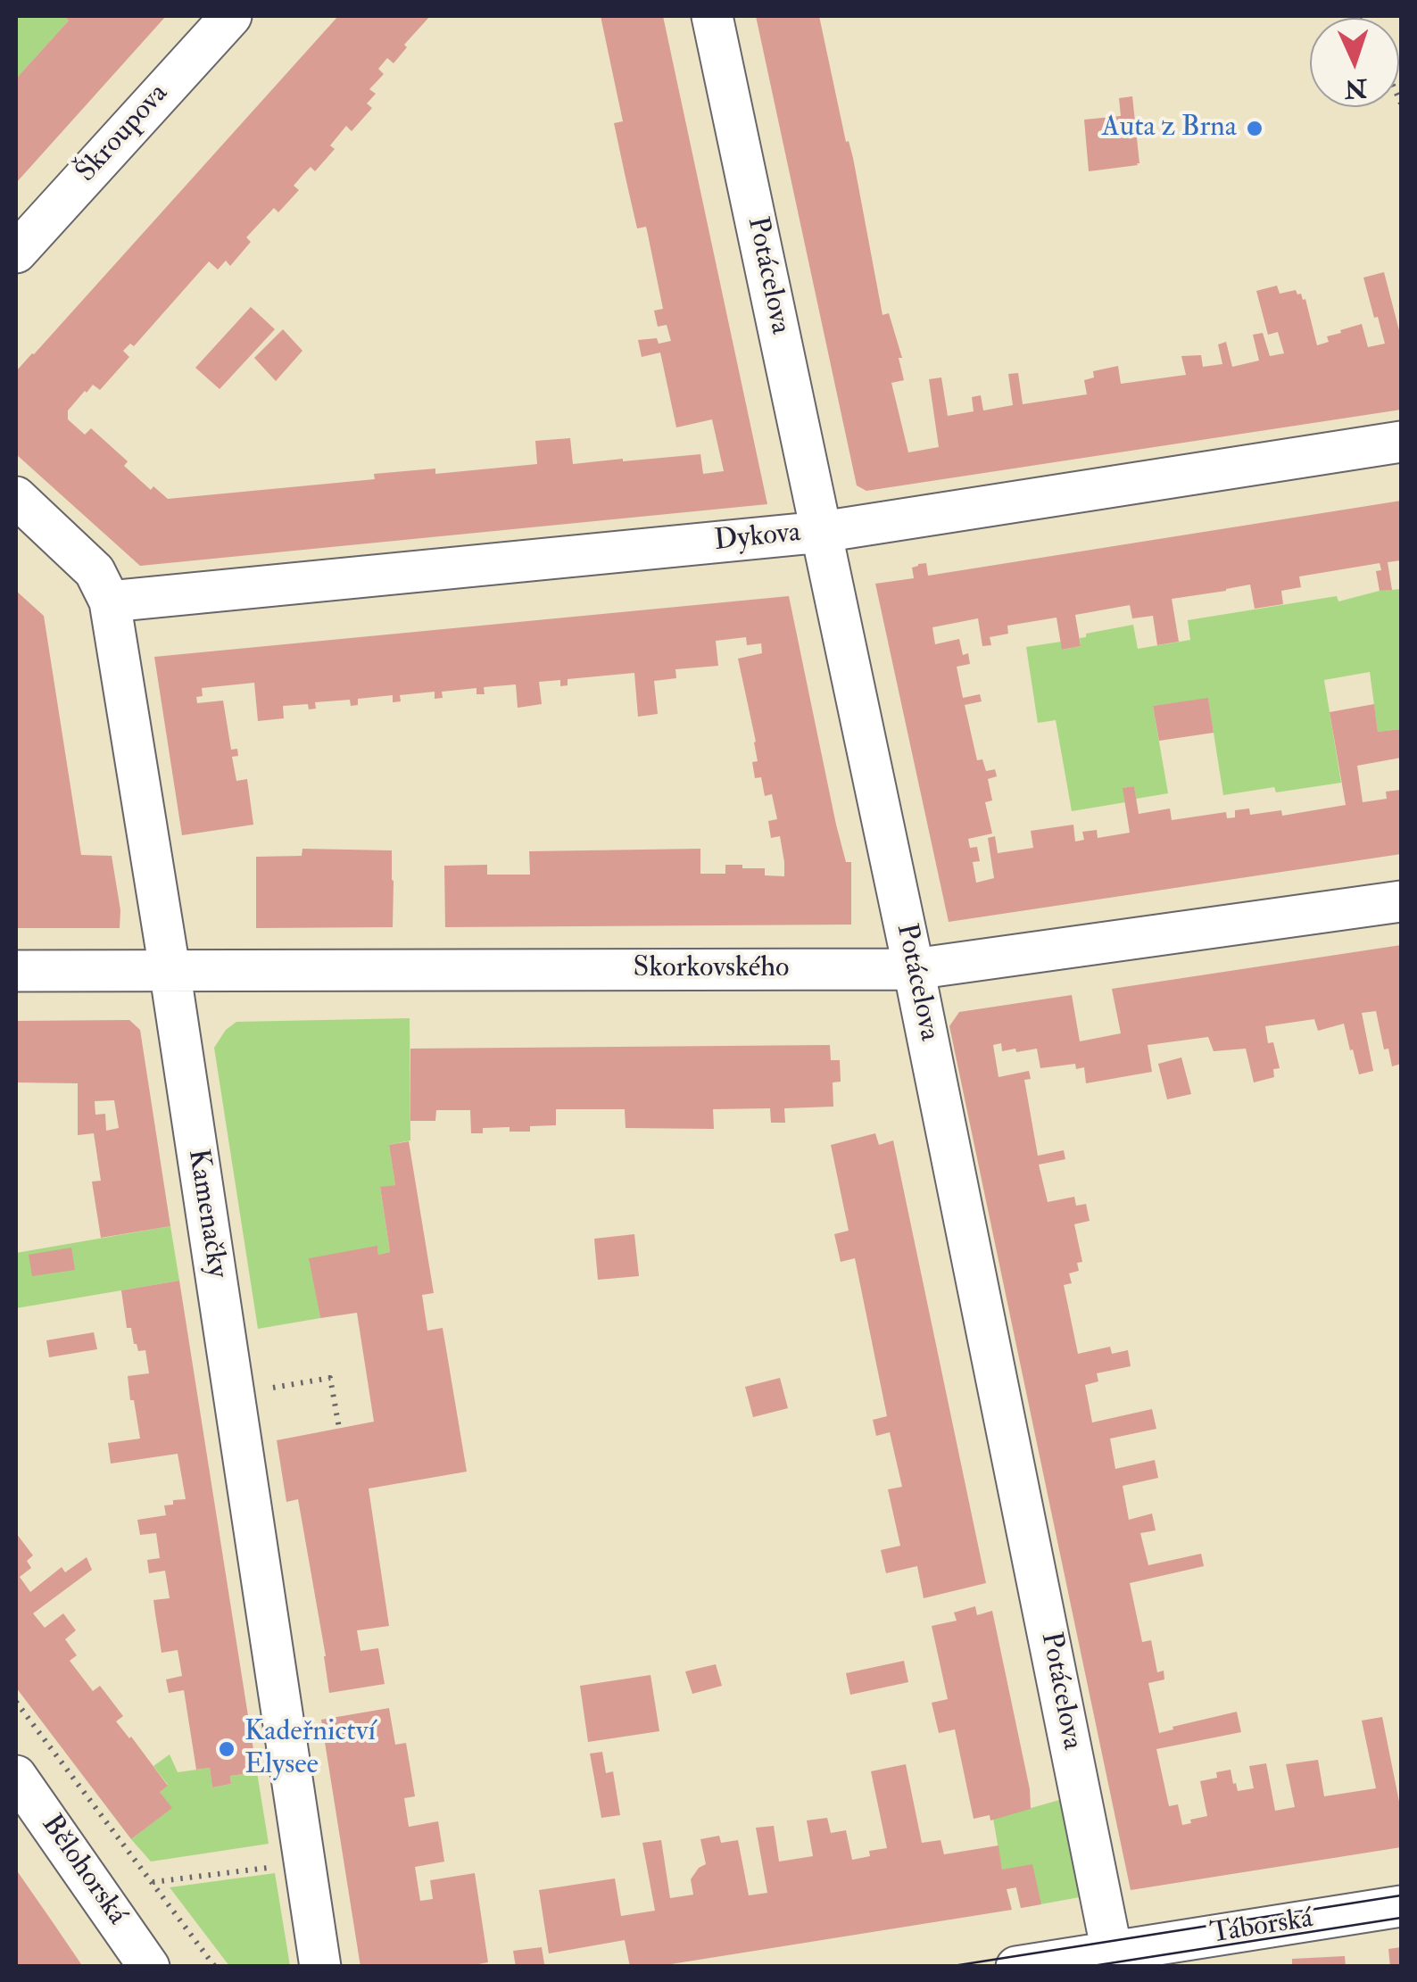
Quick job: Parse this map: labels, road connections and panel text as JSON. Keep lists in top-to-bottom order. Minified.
{"streets":{"street":["Škroupova","Potácelova","Dykova","Skorkovského","Kamenačky","Bělohorská","Táborská"]},"crossings":[["Potácelova","Dykova"],["Potácelova","Skorkovského"],["Potácelova","Táborská"],["Dykova","Kamenačky"],["Skorkovského","Kamenačky"]],"places":["Auta z Brna","Kadeřnictví Elysee"],"north":"bottom"}
